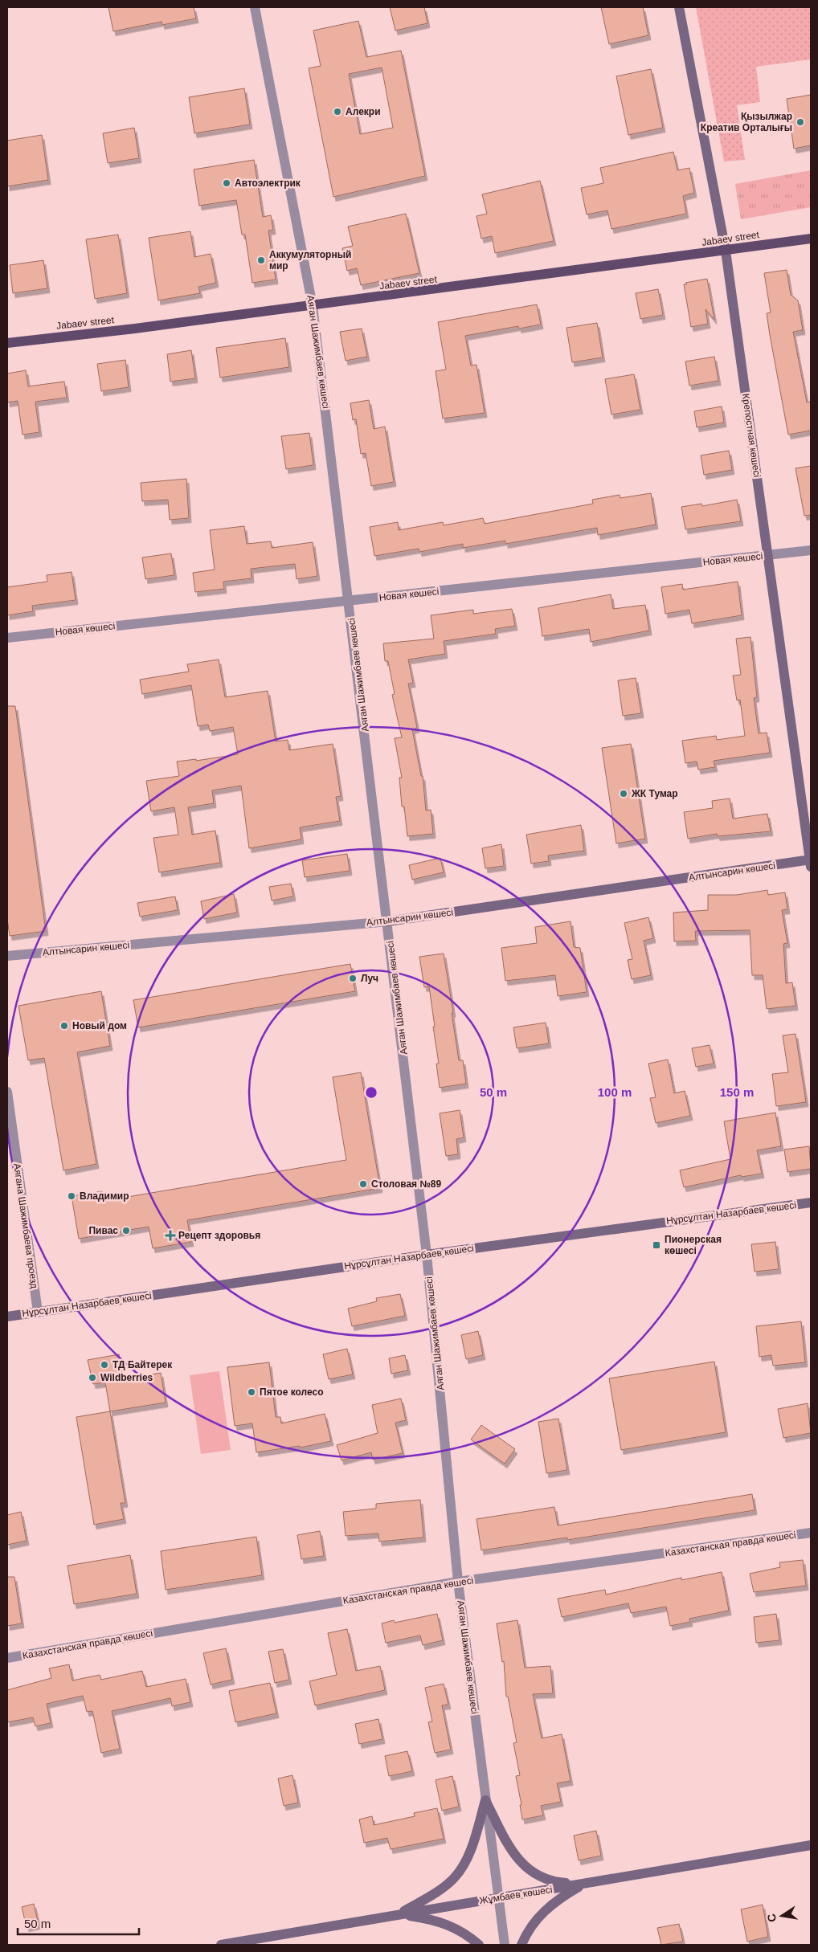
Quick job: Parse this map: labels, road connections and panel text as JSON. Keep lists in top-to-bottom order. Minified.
{"streets":{"main road":["Jabaev street","Крепостная көшесі","Алтынсарин көшесі","Нұрсұлтан Назарбаев көшесі","Жұмбаев көшесі"],"street":["Аяган Шажимбаев көшесі","Новая көшесі","Аягана Шажимбаева проезд","Казахстанская правда көшесі"]},"crossings":[["Jabaev street","Аяган Шажимбаев көшесі"],["Jabaev street","Крепостная көшесі"],["Аяган Шажимбаев көшесі","Новая көшесі"],["Аяган Шажимбаев көшесі","Алтынсарин көшесі"],["Аяган Шажимбаев көшесі","Нұрсұлтан Назарбаев көшесі"],["Аяган Шажимбаев көшесі","Казахстанская правда көшесі"],["Аяган Шажимбаев көшесі","Жұмбаев көшесі"],["Крепостная көшесі","Новая көшесі"],["Крепостная көшесі","Алтынсарин көшесі"],["Нұрсұлтан Назарбаев көшесі","Аягана Шажимбаева проезд"]],"places":{"other":["Алекри","Қызылжар Креатив Орталығы","Автоэлектрик","Аккумуляторный мир","ЖК Тумар","Луч","Новый дом","Столовая №89","Владимир","Пивас","ТД Байтерек","Wildberries","Пятое колесо"],"health":["Рецепт здоровья"],"transit":["Пионерская көшесі"]},"scale_bar":"50 m","north":"left","rings":["50 m","100 m","150 m"]}
